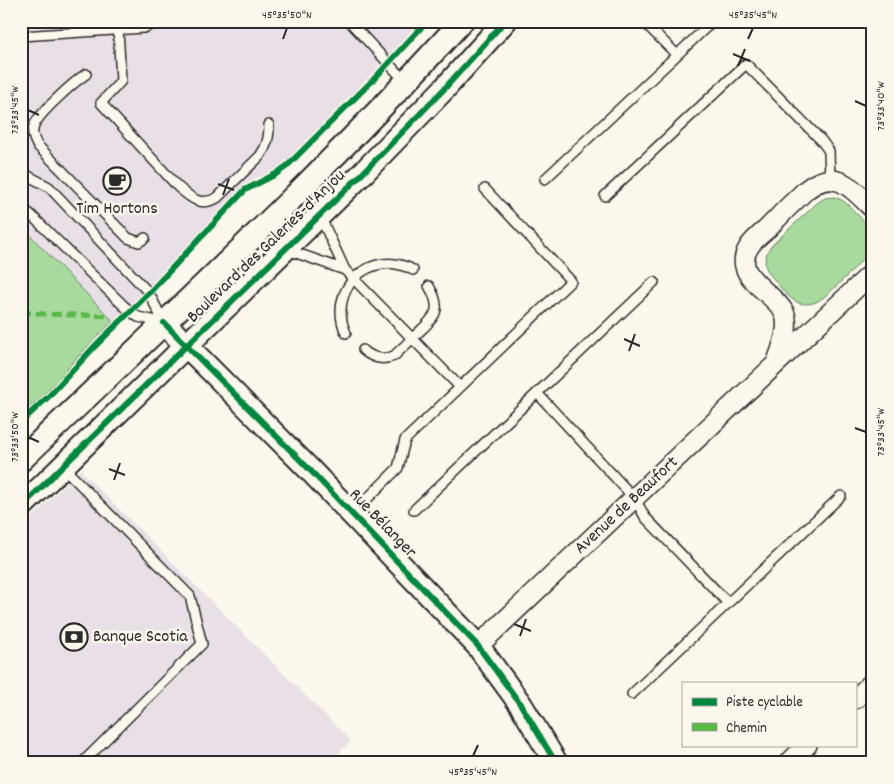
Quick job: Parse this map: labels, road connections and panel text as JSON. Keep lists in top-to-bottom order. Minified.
{"streets":{"street":["Boulevard des Galeries-d'Anjou","Avenue de Beaufort","Rue Bélanger"]},"crossings":[["Boulevard des Galeries-d'Anjou","Rue Bélanger"],["Avenue de Beaufort","Rue Bélanger"]],"places":{"cafe":["Tim Hortons"],"bank":["Banque Scotia"]},"legend":["Piste cyclable","Chemin"],"coordinates":["45°35'50\"N","45°35'45\"N","73°33'40\"W","73°33'45\"W","73°33'50\"W"]}
